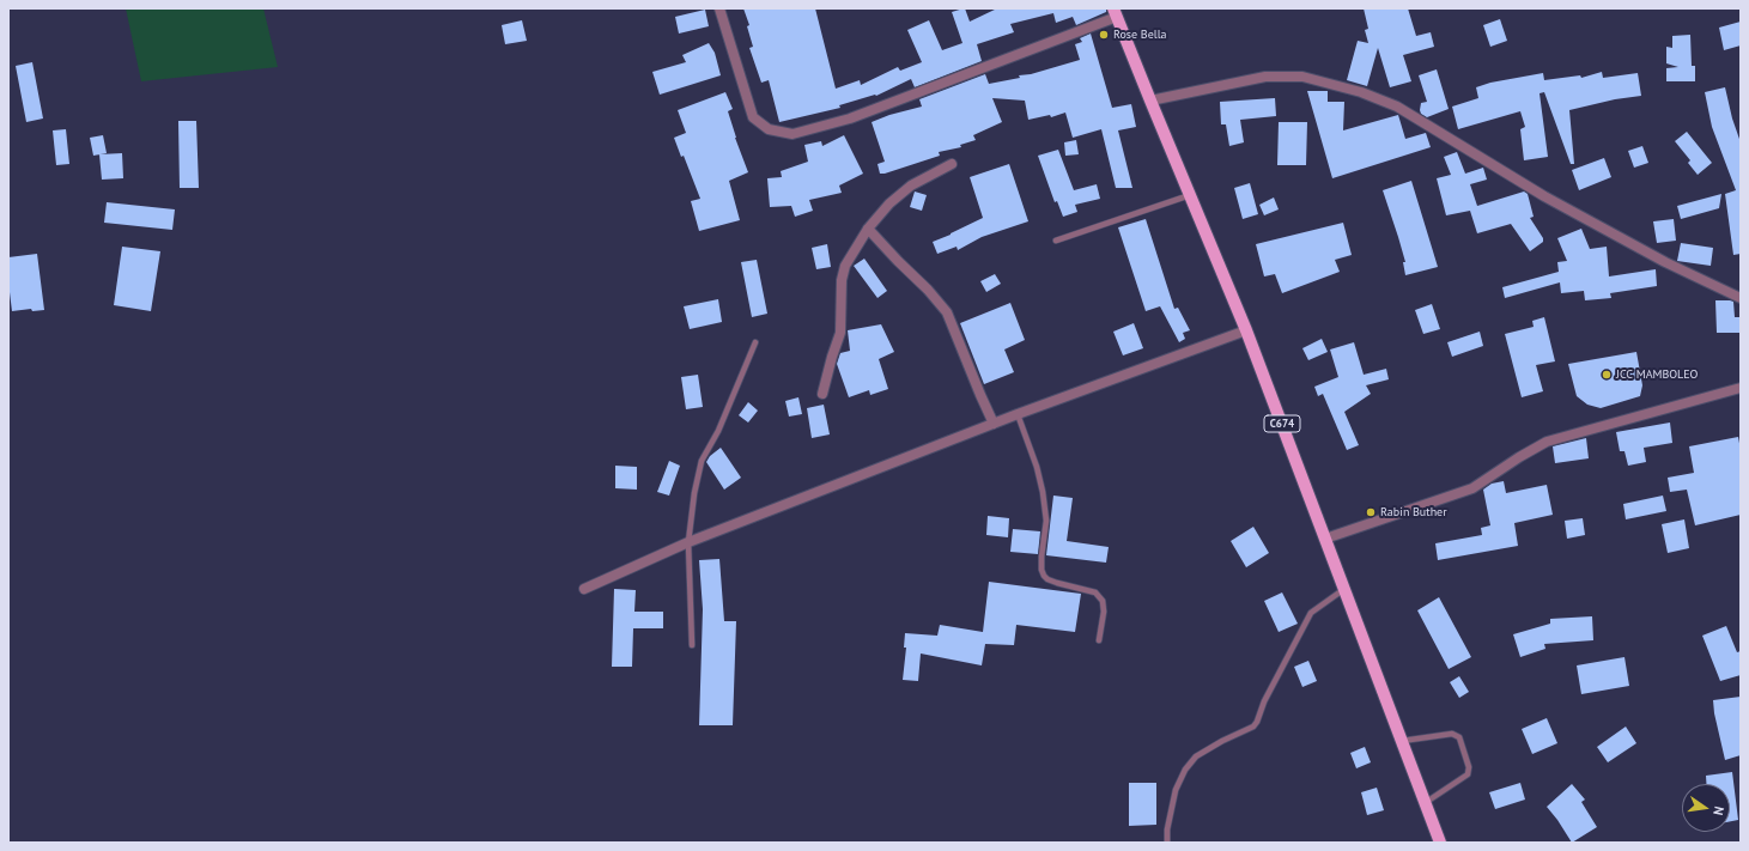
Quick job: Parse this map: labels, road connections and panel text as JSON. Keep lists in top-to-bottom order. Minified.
{"streets":{"main road":["C674"]},"places":["Rose Bella","JCC MAMBOLEO","Rabin Buther"],"north":"right"}
